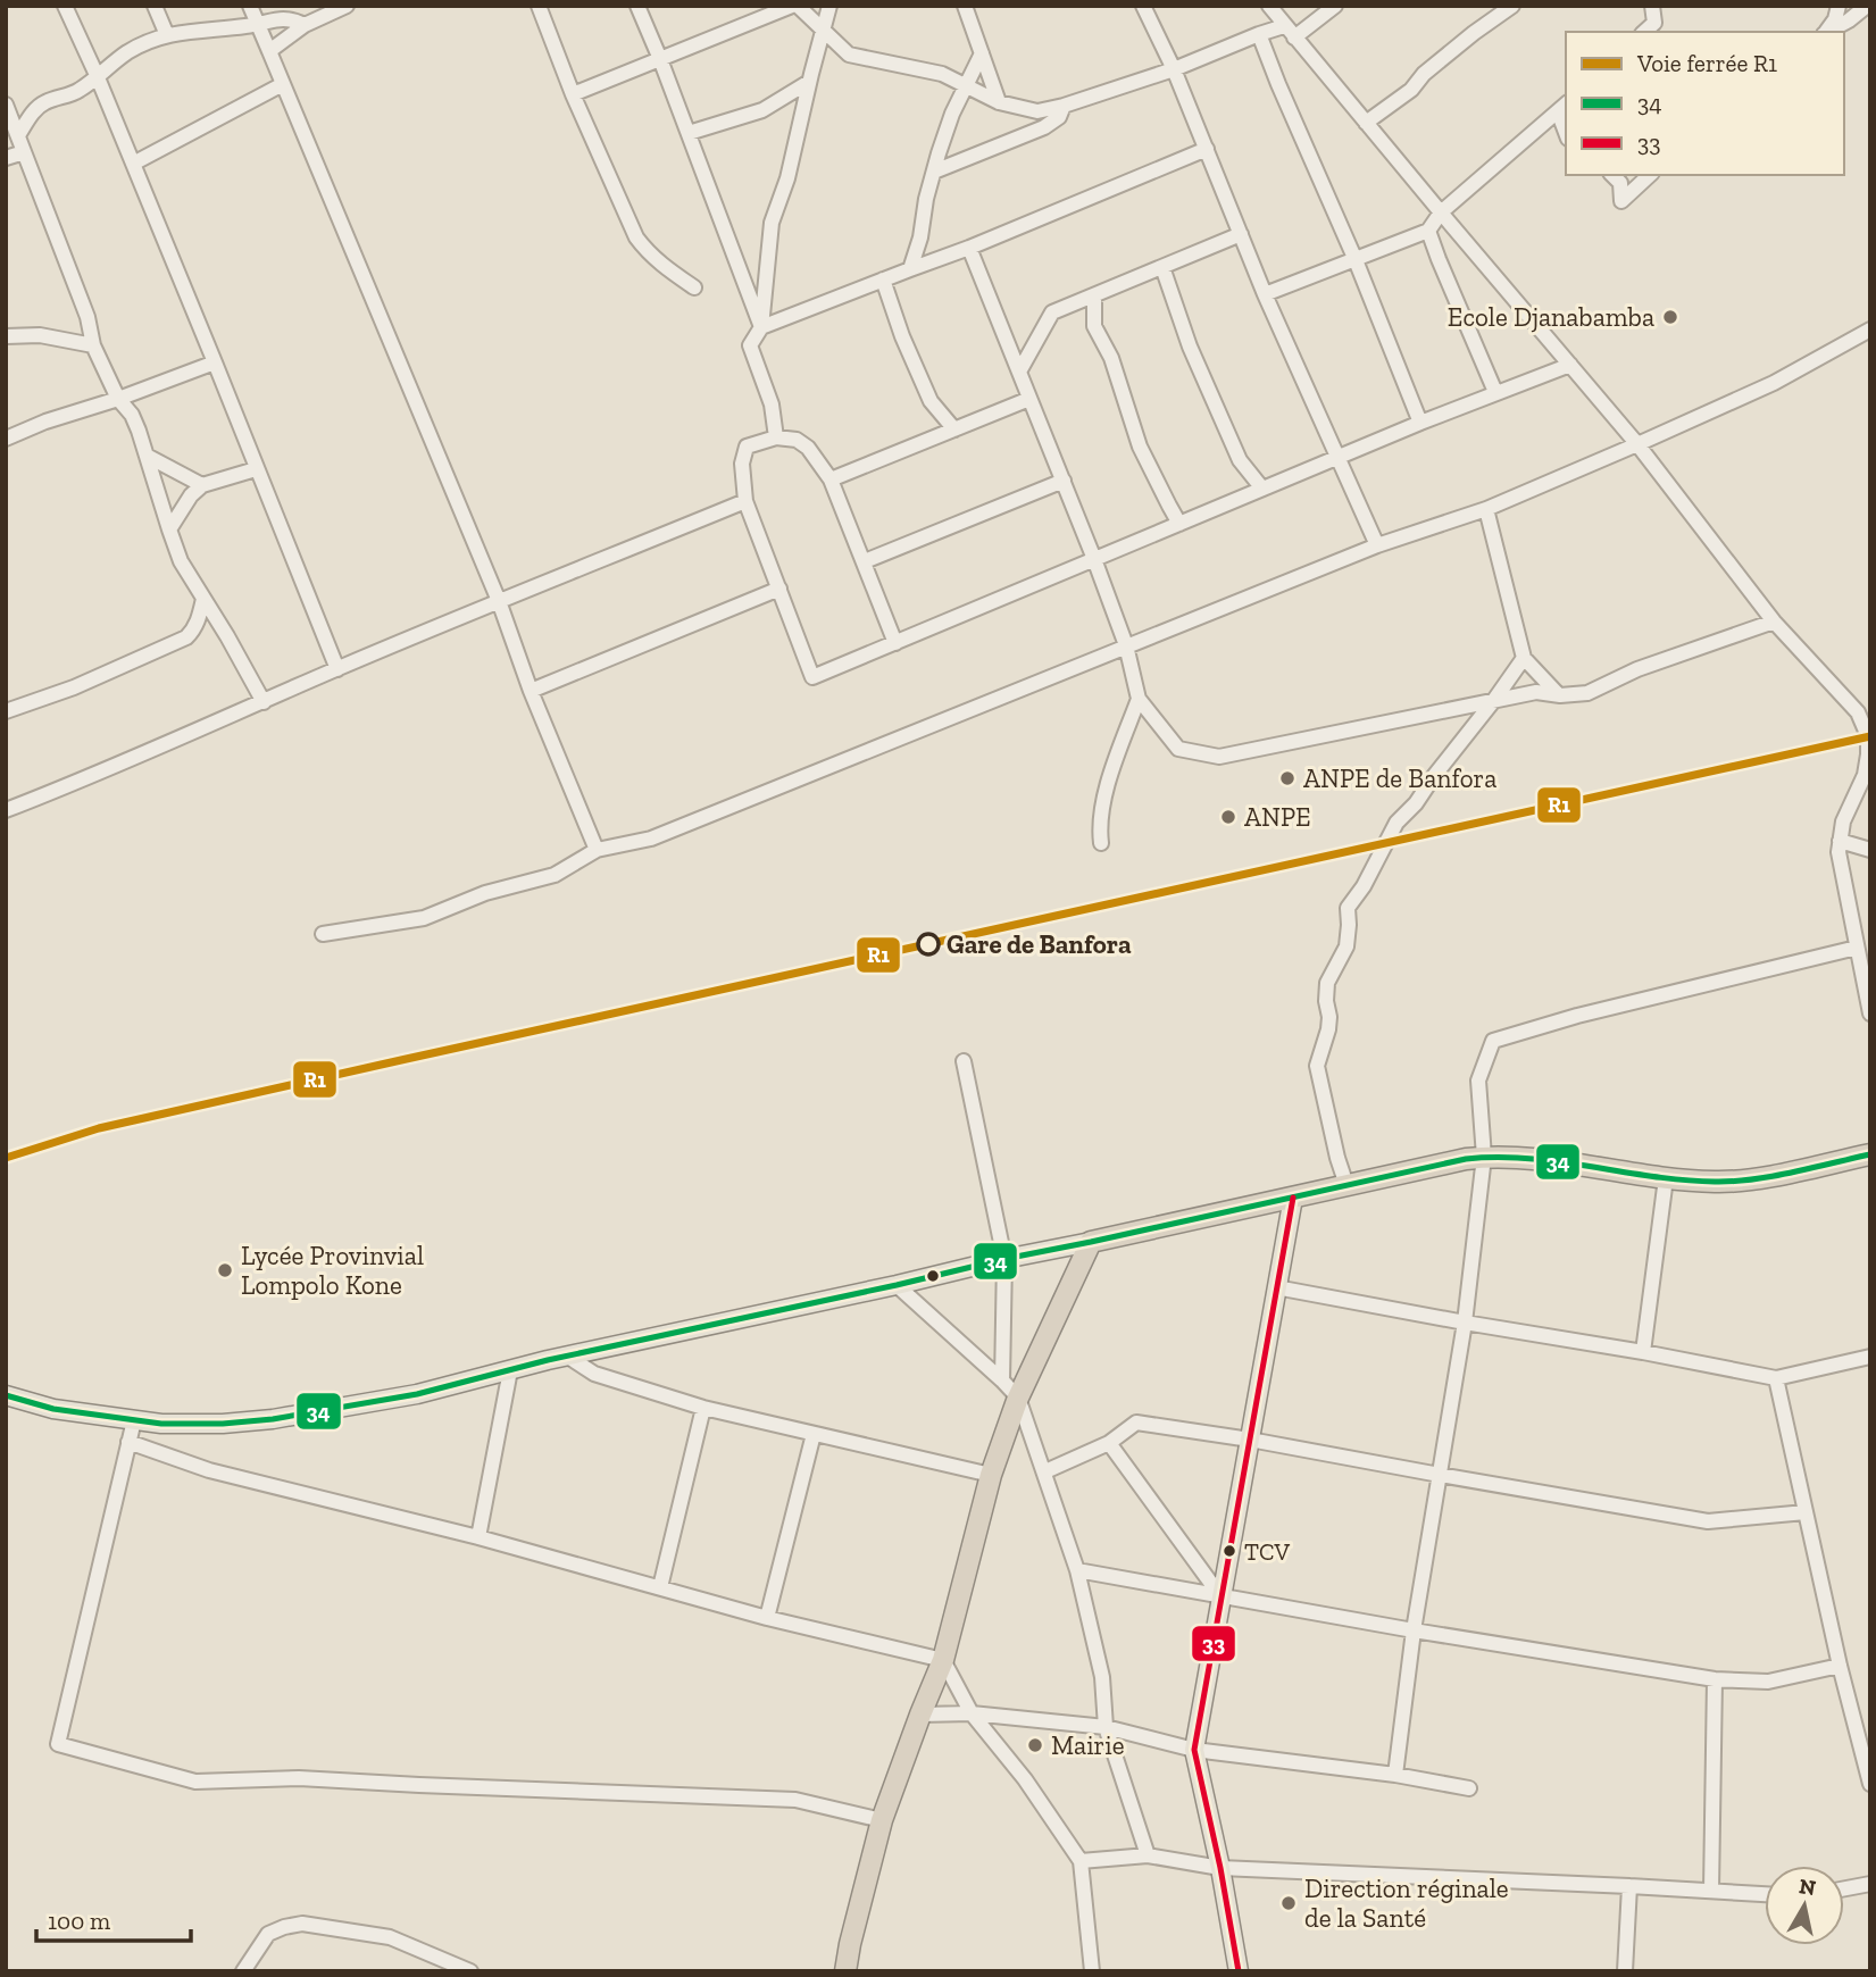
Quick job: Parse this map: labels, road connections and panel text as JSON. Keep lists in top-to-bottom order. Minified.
{"places":["Ecole Djanabamba","ANPE de Banfora","ANPE","Gare de Banfora","Lycée Provinvial Lompolo Kone","TCV","Mairie","Direction réginale de la Santé"],"lines":["rail line R1","transit line 34","transit line 33"],"legend":["Voie ferrée R1","34","33"],"scale_bar":"100 m","north":"top"}
